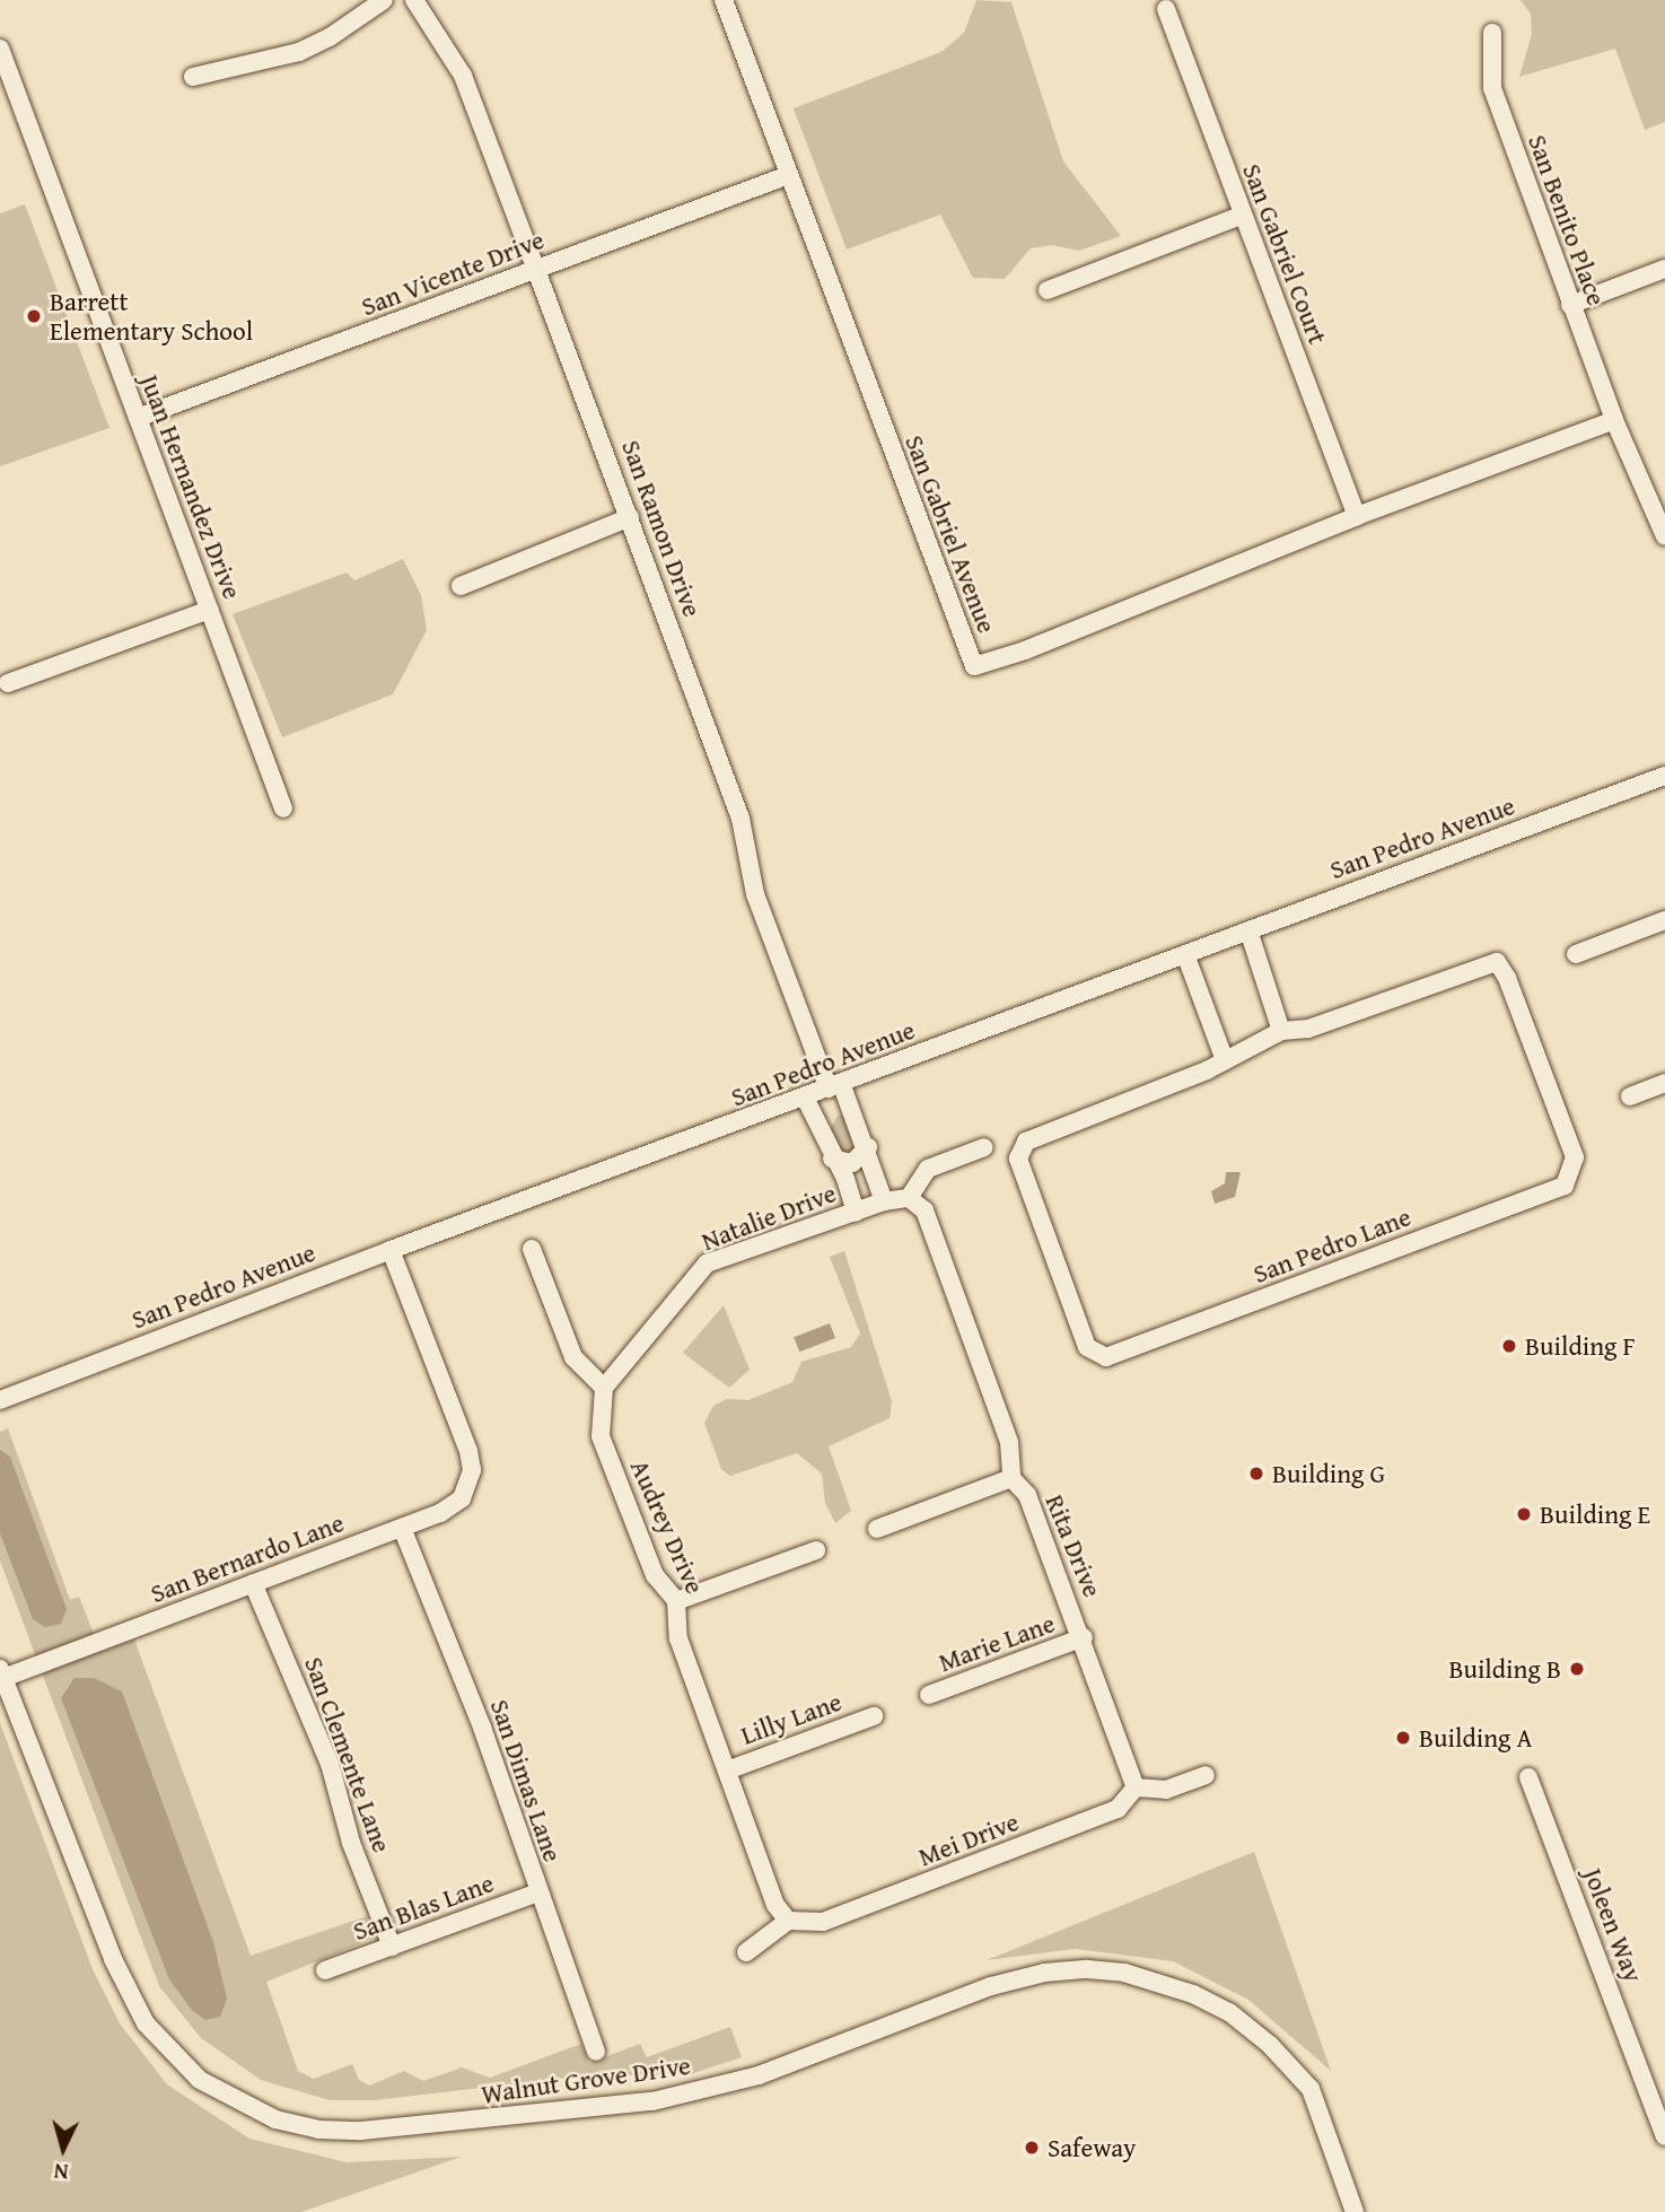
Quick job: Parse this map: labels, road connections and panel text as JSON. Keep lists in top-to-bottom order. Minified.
{"streets":{"street":["San Benito Place","San Gabriel Court","San Vicente Drive","Juan Hernandez Drive","San Ramon Drive","San Gabriel Avenue","San Pedro Avenue","Natalie Drive","San Pedro Lane","Audrey Drive","Rita Drive","San Bernardo Lane","Marie Lane","Lilly Lane","San Clemente Lane","San Dimas Lane","Mei Drive","San Blas Lane","Joleen Way","Walnut Grove Drive"]},"crossings":[["San Benito Place","San Gabriel Avenue"],["San Gabriel Court","San Gabriel Avenue"],["San Vicente Drive","Juan Hernandez Drive"],["San Vicente Drive","San Ramon Drive"],["San Vicente Drive","San Gabriel Avenue"],["San Ramon Drive","San Pedro Avenue"],["San Ramon Drive","Natalie Drive"],["San Pedro Avenue","San Bernardo Lane"],["Natalie Drive","Audrey Drive"],["Natalie Drive","Rita Drive"],["Audrey Drive","Lilly Lane"],["Audrey Drive","Mei Drive"],["Rita Drive","Marie Lane"],["Rita Drive","Mei Drive"],["San Bernardo Lane","San Clemente Lane"],["San Bernardo Lane","San Dimas Lane"],["San Bernardo Lane","Walnut Grove Drive"],["San Clemente Lane","San Blas Lane"],["San Dimas Lane","San Blas Lane"]],"places":["Barrett Elementary School","Building F","Building G","Building E","Building B","Building A","Safeway"],"north":"bottom"}
